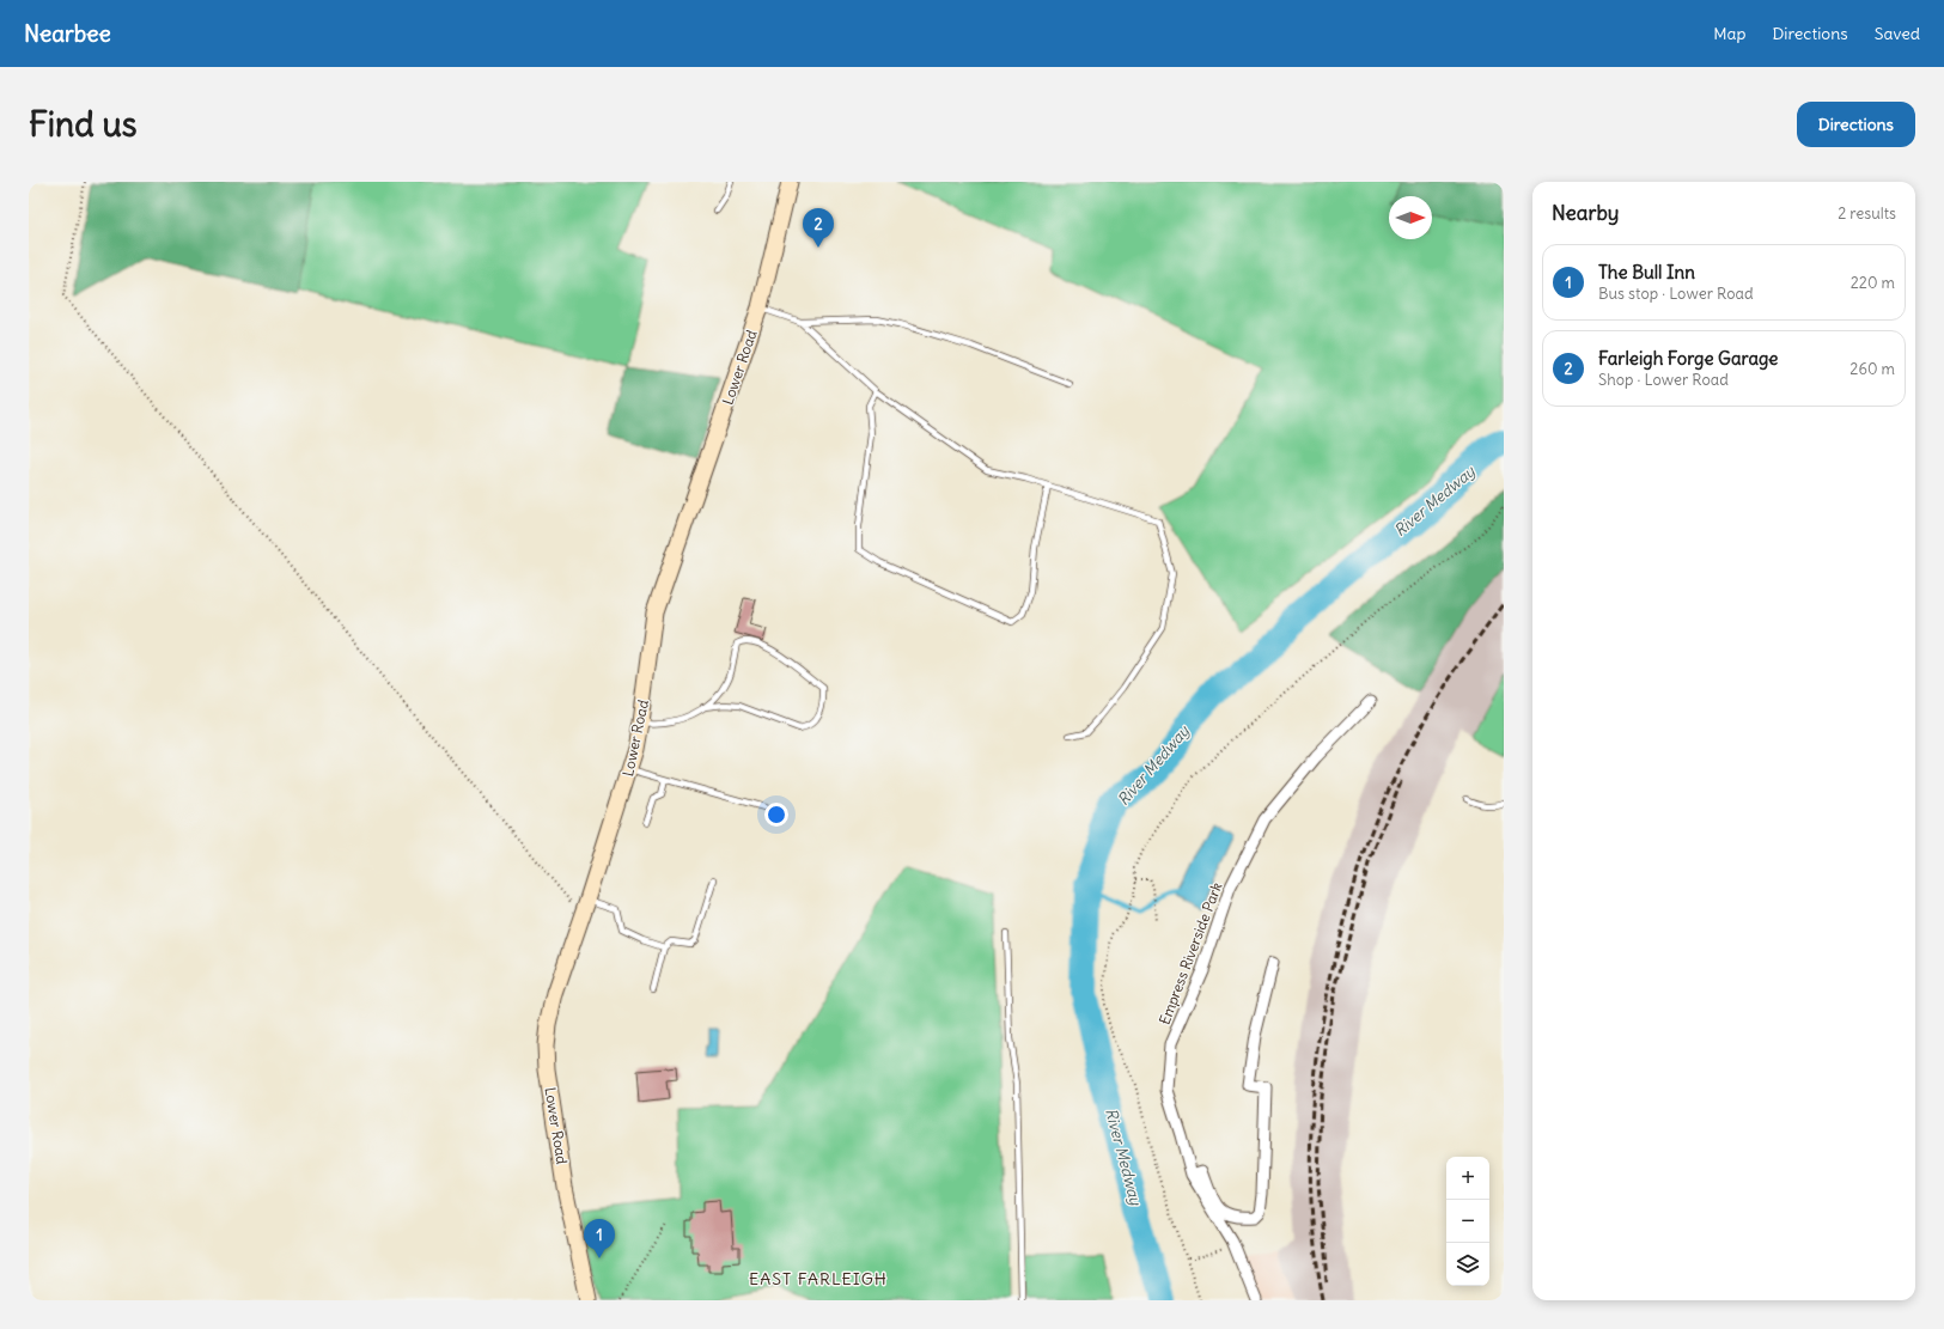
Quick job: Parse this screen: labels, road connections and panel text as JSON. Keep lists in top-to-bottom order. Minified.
{"streets":{"main road":["Lower Road"],"street":["Empress Riverside Park"]},"districts":["EAST FARLEIGH"],"water":["River Medway"],"north":"right","page":{"header":"Nearbee","nav":["Map","Directions","Saved"],"buttons":"Directions","title":"Find us","heading":["Nearby","2 results"],"pins":["2","1"],"list":[{"mark":"1","name":"The Bull Inn","note":"Bus stop · Lower Road","value":"220 m"},{"mark":"2","name":"Farleigh Forge Garage","note":"Shop · Lower Road","value":"260 m"}],"map_buttons":["+","−"]}}
